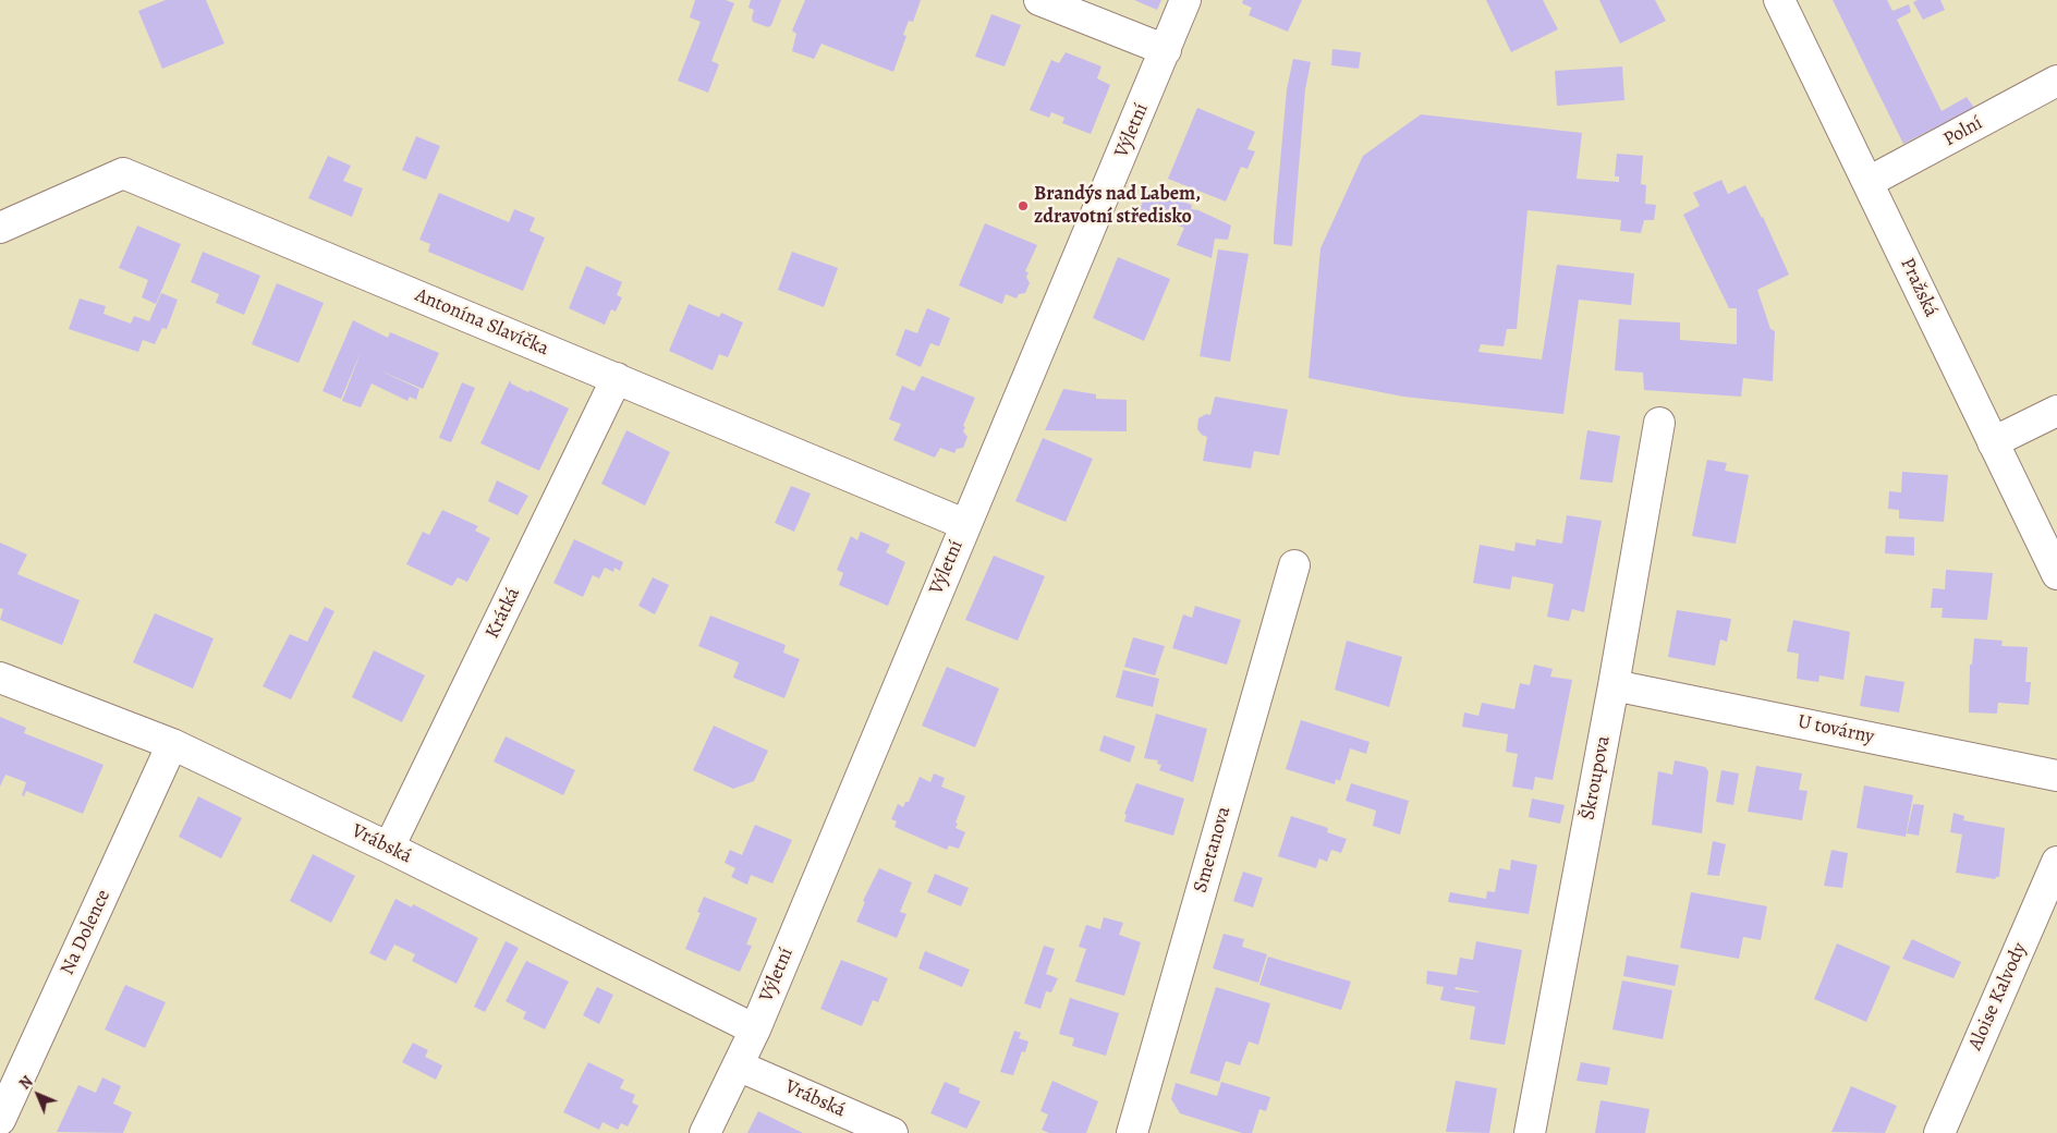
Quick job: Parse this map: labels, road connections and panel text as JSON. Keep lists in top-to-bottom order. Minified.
{"streets":{"street":["Výletní","Polní","Pražská","Antonína Slavíčka","Krátká","U továrny","Škroupova","Vrábská","Smetanova","Na Dolence","Aloise Kalvody"]},"crossings":[["Výletní","Antonína Slavíčka"],["Výletní","Vrábská"],["Polní","Pražská"],["Antonína Slavíčka","Krátká"],["Krátká","Vrábská"],["U továrny","Škroupova"],["Vrábská","Na Dolence"]],"places":["Brandýs nad Labem, zdravotní středisko"],"north":"top left"}
